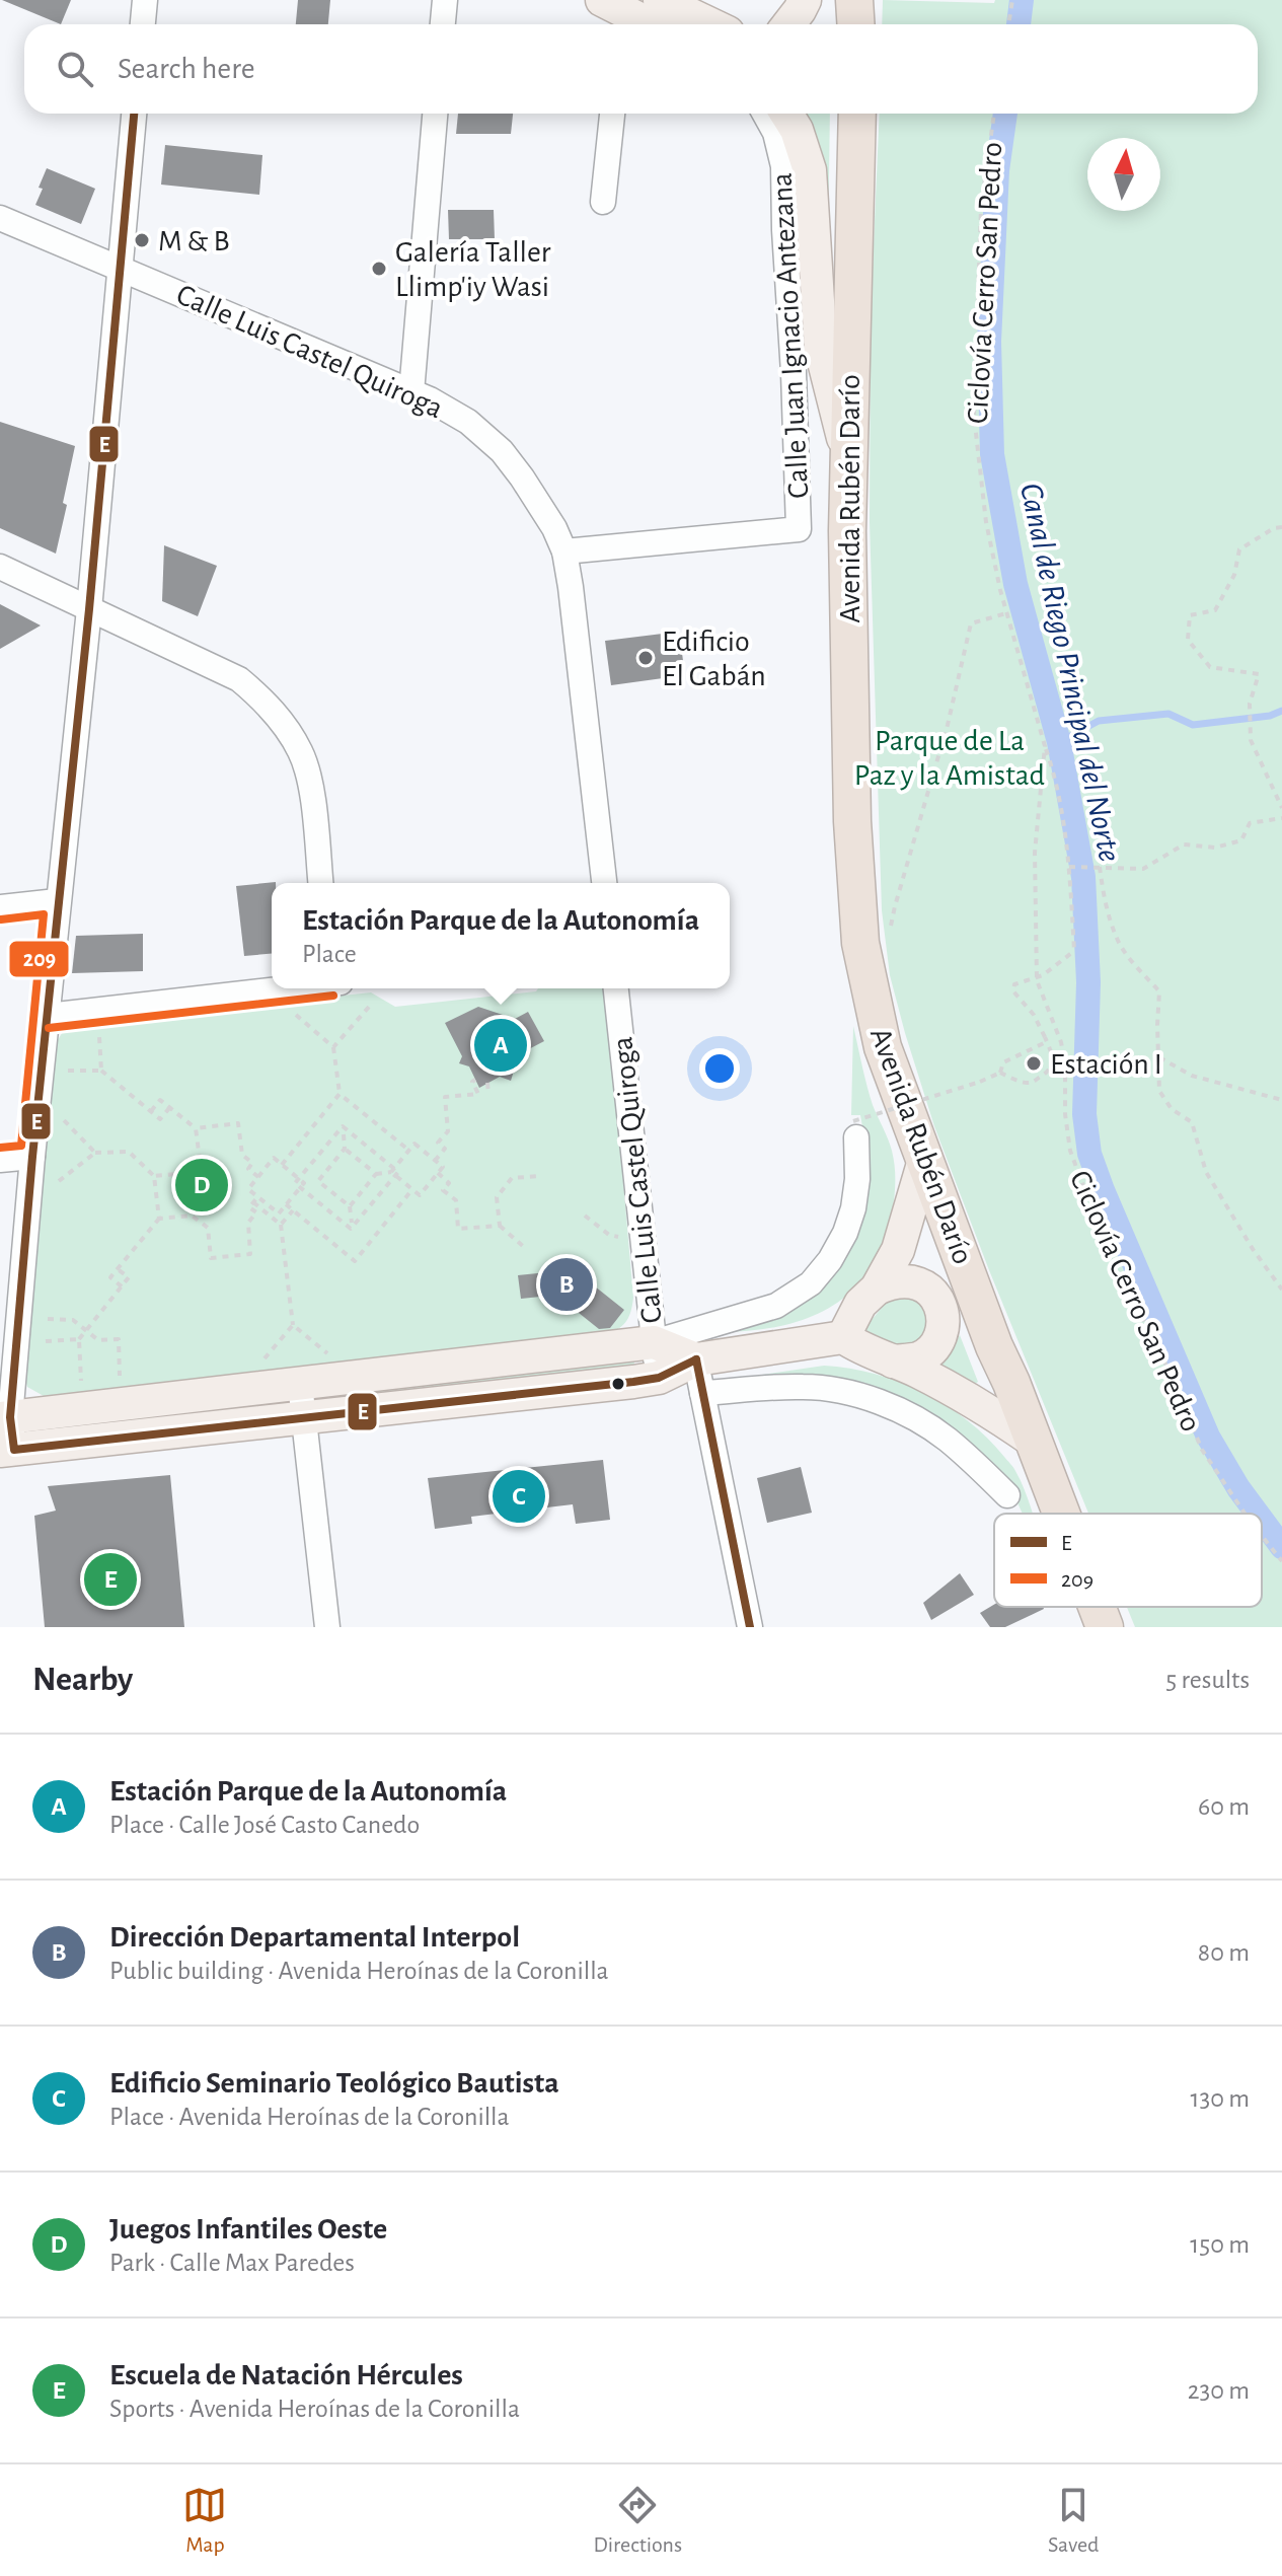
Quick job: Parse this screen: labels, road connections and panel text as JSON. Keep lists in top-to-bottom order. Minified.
{"streets":{"highway":["Avenida Rubén Darío"],"street":["Calle Juan Ignacio Antezana","Calle Luis Castel Quiroga"],"path":["Ciclovía Cerro San Pedro"]},"crossings":[["Calle Juan Ignacio Antezana","Calle Luis Castel Quiroga"]],"water":["Canal de Riego Principal del Norte"],"parks":["Parque de La Paz y la Amistad"],"places":["M & B","Galería Taller Llimp'iy Wasi","Edificio El Gabán","Estación I"],"lines":["transit line E","transit line 209"],"legend":["E","209"],"north":"top","page":{"search":"Search here","popup":["Estación Parque de la Autonomía","Place"],"pins":["A","D","B","C","E"],"heading":["Nearby","5 results"],"list":[{"mark":"A","name":"Estación Parque de la Autonomía","note":"Place · Calle José Casto Canedo","value":"60 m"},{"mark":"B","name":"Dirección Departamental Interpol","note":"Public building · Avenida Heroínas de la Coronilla","value":"80 m"},{"mark":"C","name":"Edificio Seminario Teológico Bautista","note":"Place · Avenida Heroínas de la Coronilla","value":"130 m"},{"mark":"D","name":"Juegos Infantiles Oeste","note":"Park · Calle Max Paredes","value":"150 m"},{"mark":"E","name":"Escuela de Natación Hércules","note":"Sports · Avenida Heroínas de la Coronilla","value":"230 m"}],"nav":["Map","Directions","Saved"]}}
